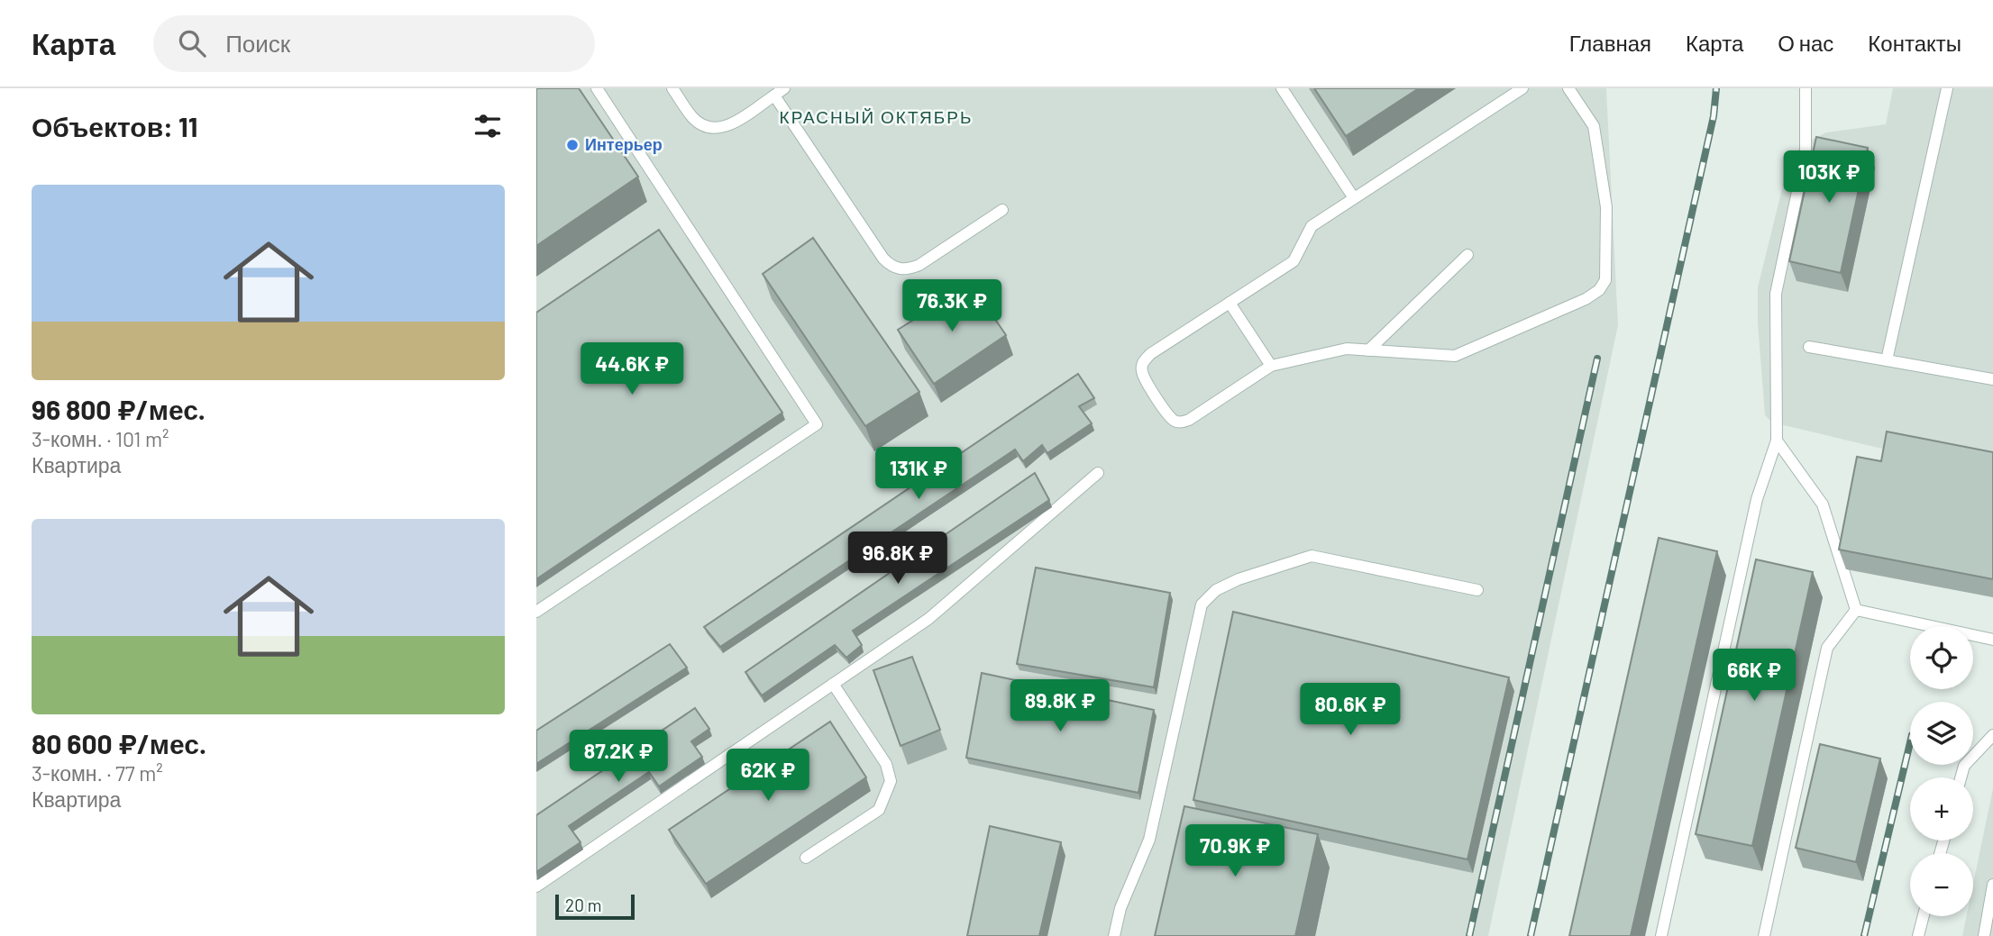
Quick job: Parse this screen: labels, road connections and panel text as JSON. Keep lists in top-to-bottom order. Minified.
{"districts":["КРАСНЫЙ ОКТЯБРЬ"],"places":["Интерьер"],"scale_bar":"20 m","page":{"header":"Карта","search":"Поиск","nav":["Главная","Карта","О нас","Контакты"],"heading":"Объектов: 11","price":["103K ₽","76.3K ₽","44.6K ₽","131K ₽","96.8K ₽","66K ₽","89.8K ₽","80.6K ₽","87.2K ₽","62K ₽","70.9K ₽"],"list":[{"name":"96 800 ₽/мес.","note":"3-комн. · 101 m² · Квартира"},{"name":"80 600 ₽/мес.","note":"3-комн. · 77 m² · Квартира"}],"map_buttons":["+","−"],"scale":"20 m"}}
